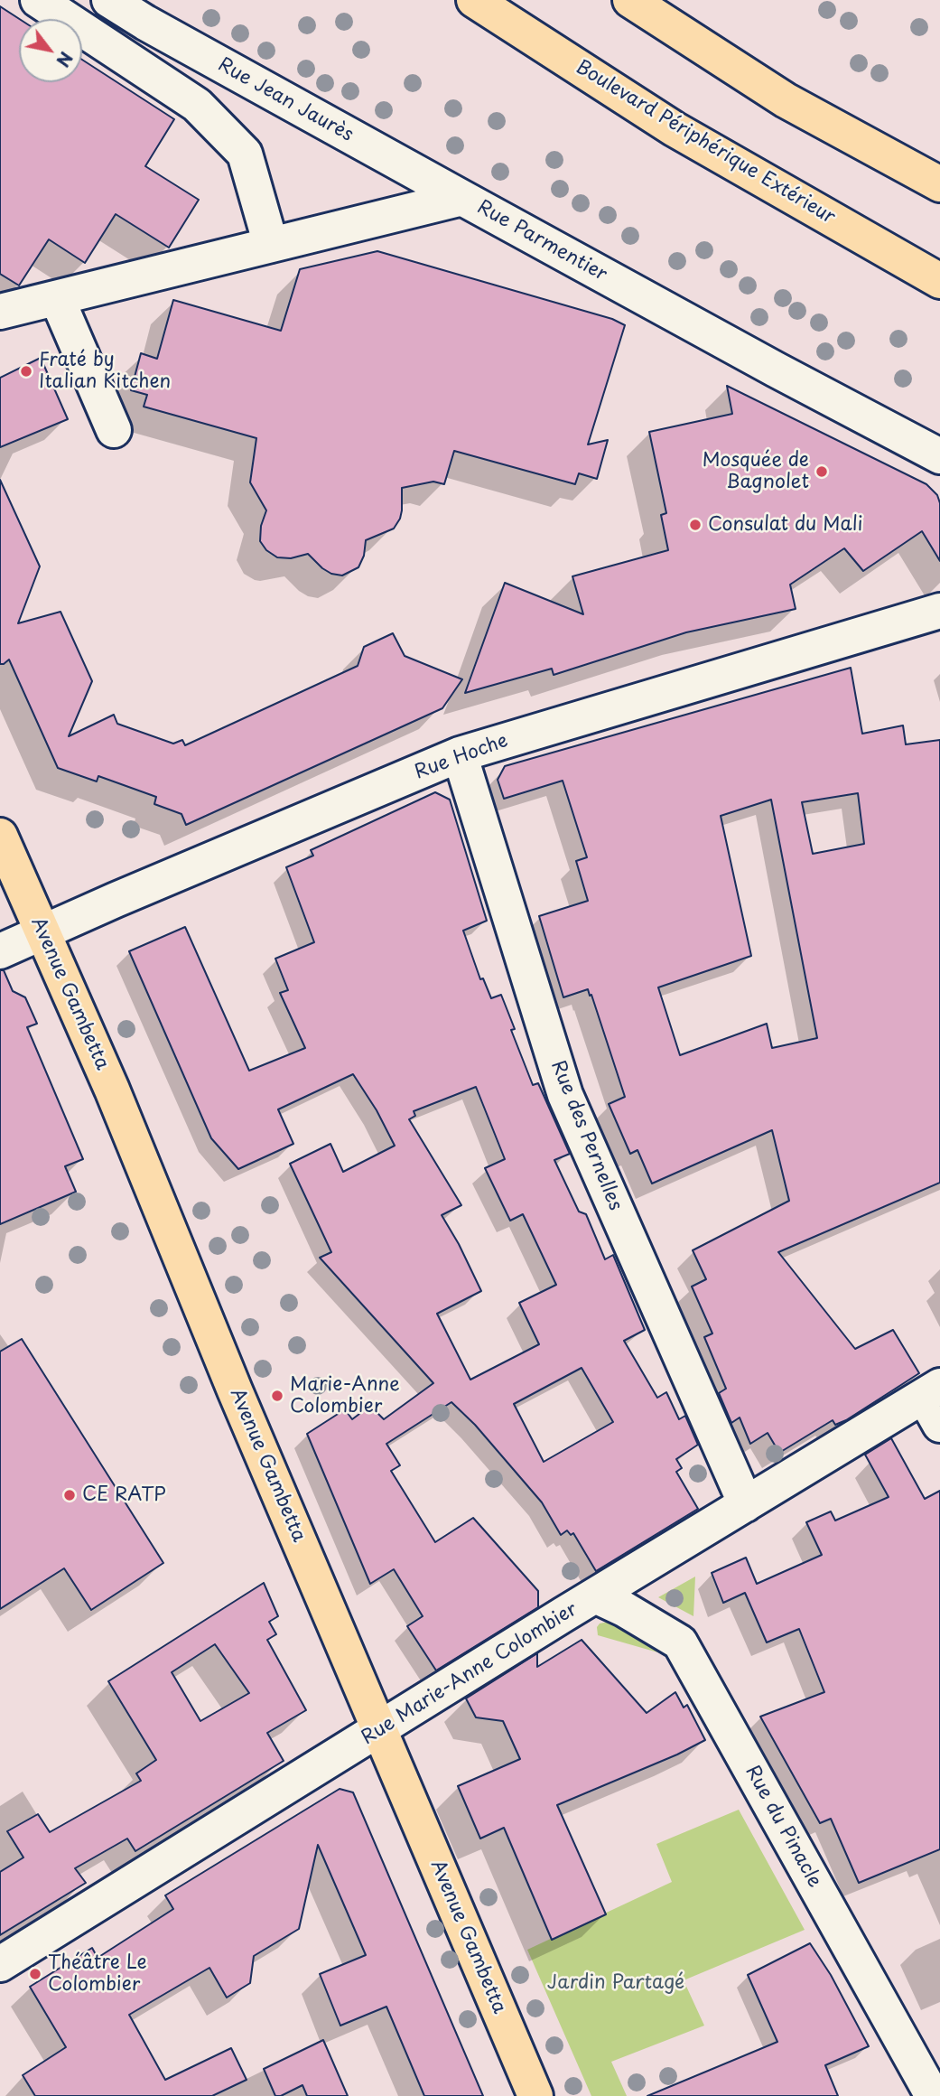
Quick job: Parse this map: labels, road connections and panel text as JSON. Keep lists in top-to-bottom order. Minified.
{"streets":{"main road":["Boulevard Périphérique Extérieur","Avenue Gambetta"],"street":["Rue Jean Jaurès","Rue Parmentier","Rue Hoche","Rue des Pernelles","Rue Marie-Anne Colombier","Rue du Pinacle"]},"crossings":[["Rue Jean Jaurès","Rue Parmentier"],["Rue Hoche","Avenue Gambetta"],["Rue Hoche","Rue des Pernelles"],["Avenue Gambetta","Rue Marie-Anne Colombier"],["Rue des Pernelles","Rue Marie-Anne Colombier"],["Rue Marie-Anne Colombier","Rue du Pinacle"]],"parks":["Jardin Partagé"],"places":["Fraté by Italian Kitchen","Mosquée de Bagnolet","Consulat du Mali","Marie-Anne Colombier","CE RATP","Théâtre Le Colombier"],"north":"bottom right"}
